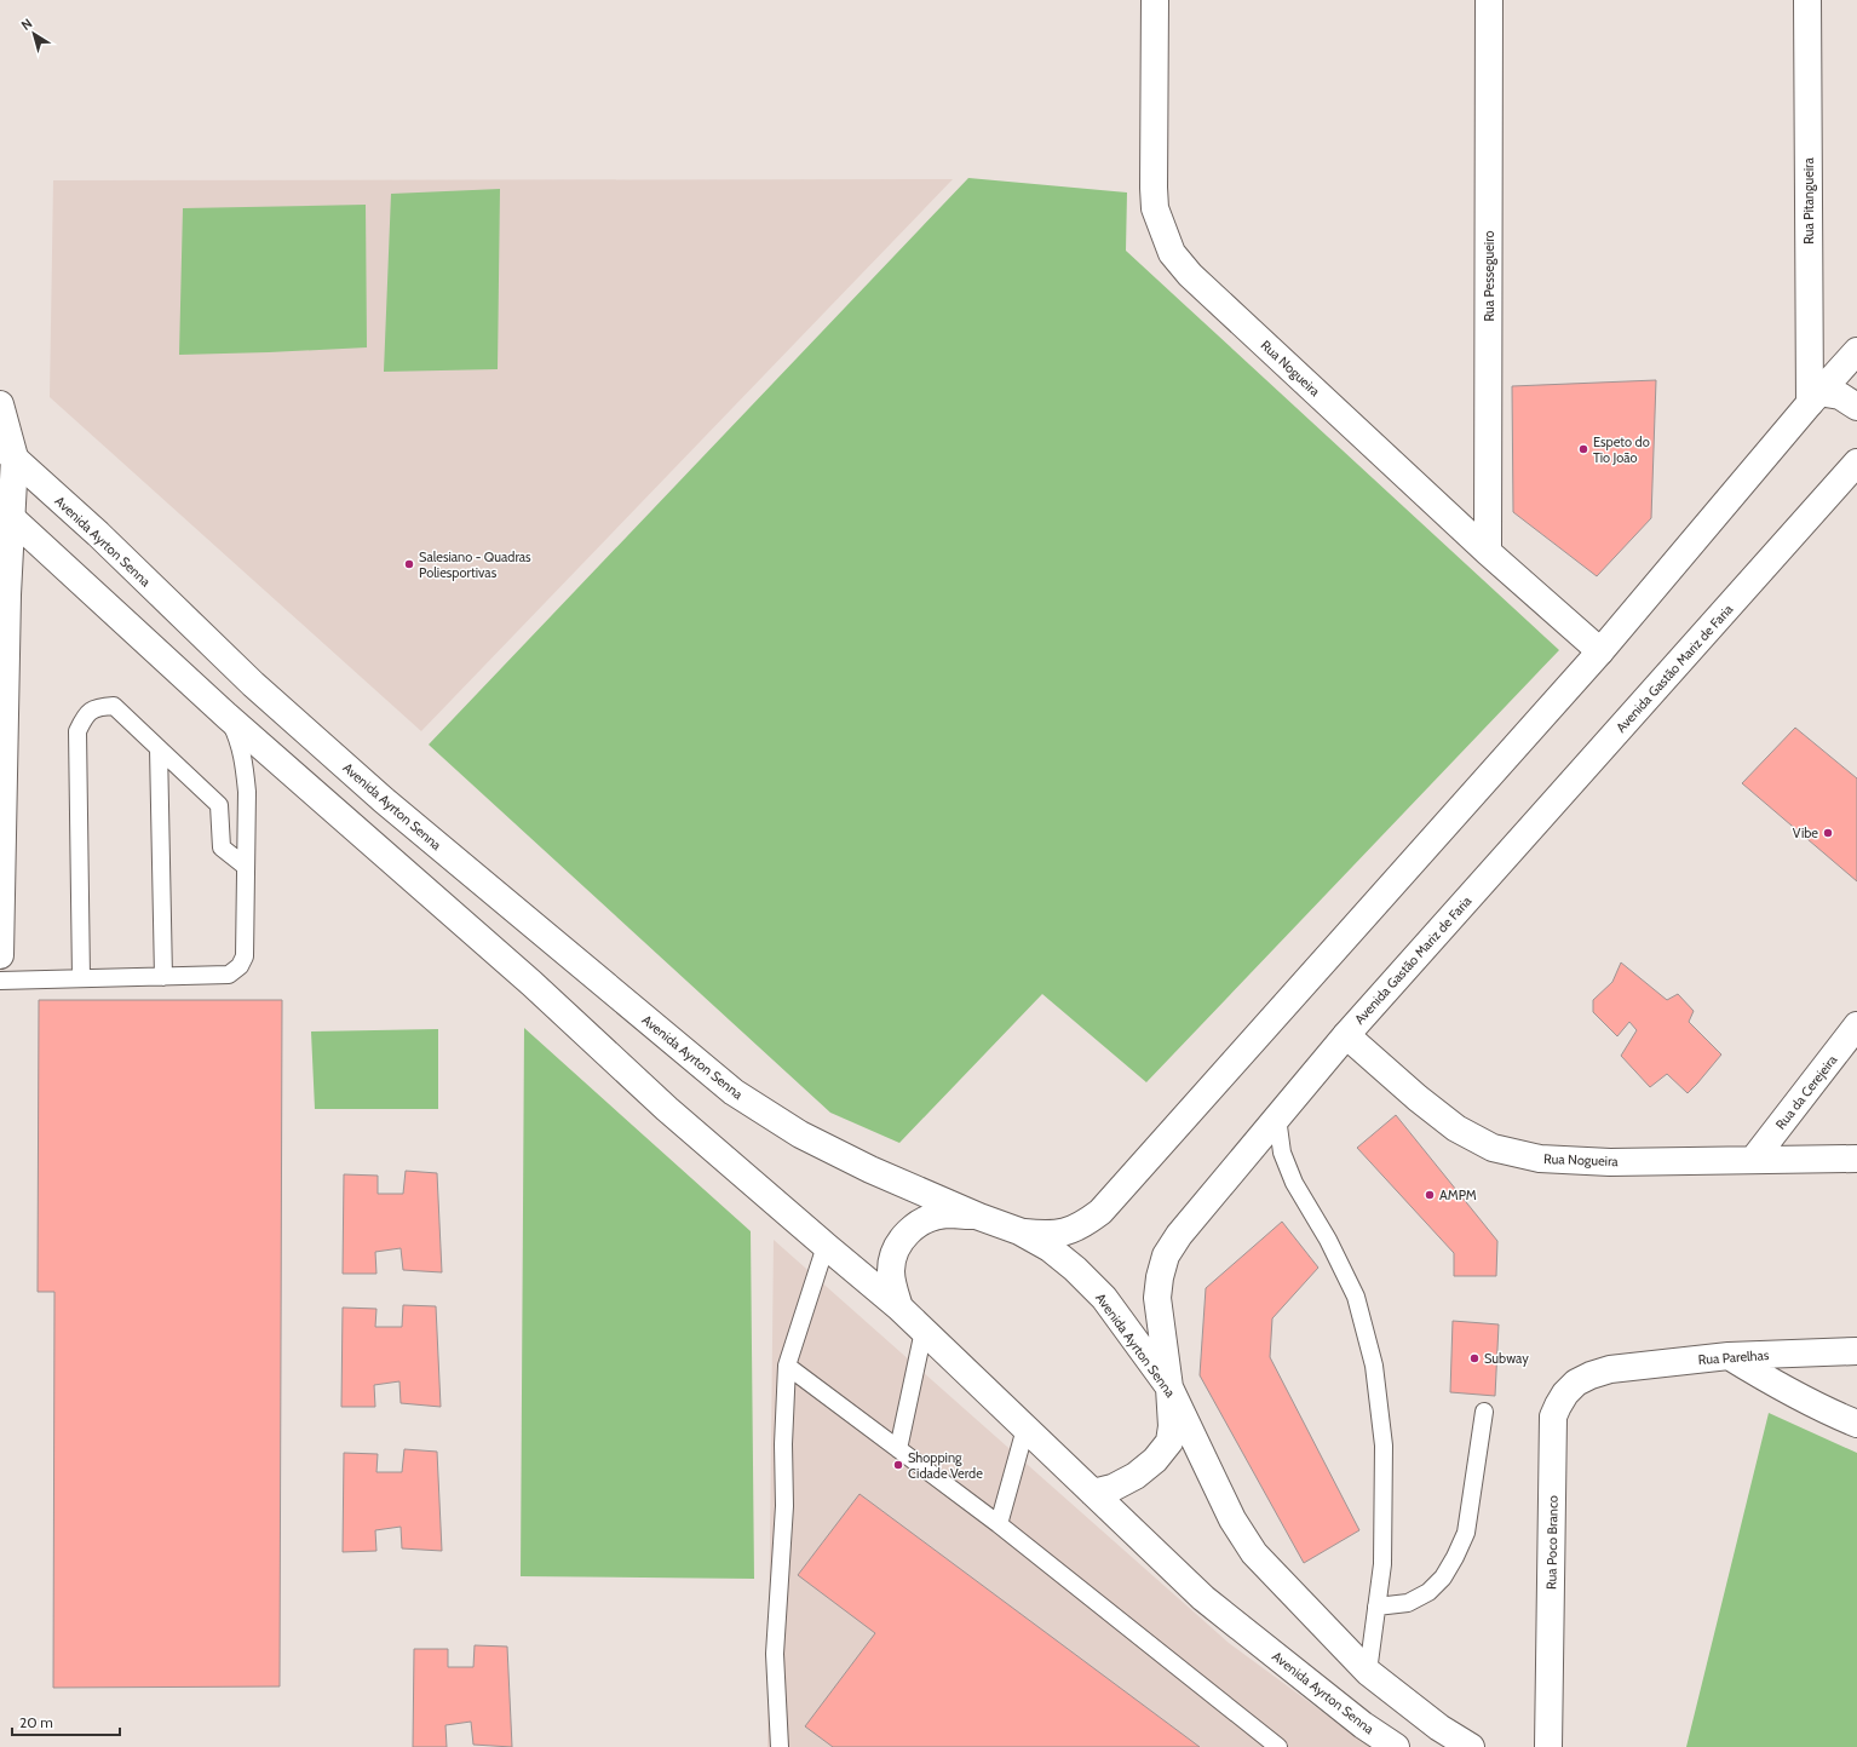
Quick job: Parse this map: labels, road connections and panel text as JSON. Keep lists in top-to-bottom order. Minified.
{"streets":{"main road":["Rua Pitangueira","Rua Pessegueiro","Rua Nogueira","Avenida Ayrton Senna","Avenida Gastão Mariz de Faria","Rua da Cerejeira","Rua Parelhas","Rua Poco Branco"]},"crossings":[["Rua Pessegueiro","Rua Nogueira"],["Rua Nogueira","Avenida Gastão Mariz de Faria"],["Rua Nogueira","Rua da Cerejeira"],["Avenida Ayrton Senna","Avenida Gastão Mariz de Faria"],["Rua Parelhas","Rua Poco Branco"]],"places":["Espeto do Tio João","Salesiano - Quadras Poliesportivas","Vibe","AMPM","Subway","Shopping Cidade Verde"],"scale_bar":"20 m","north":"top left"}
